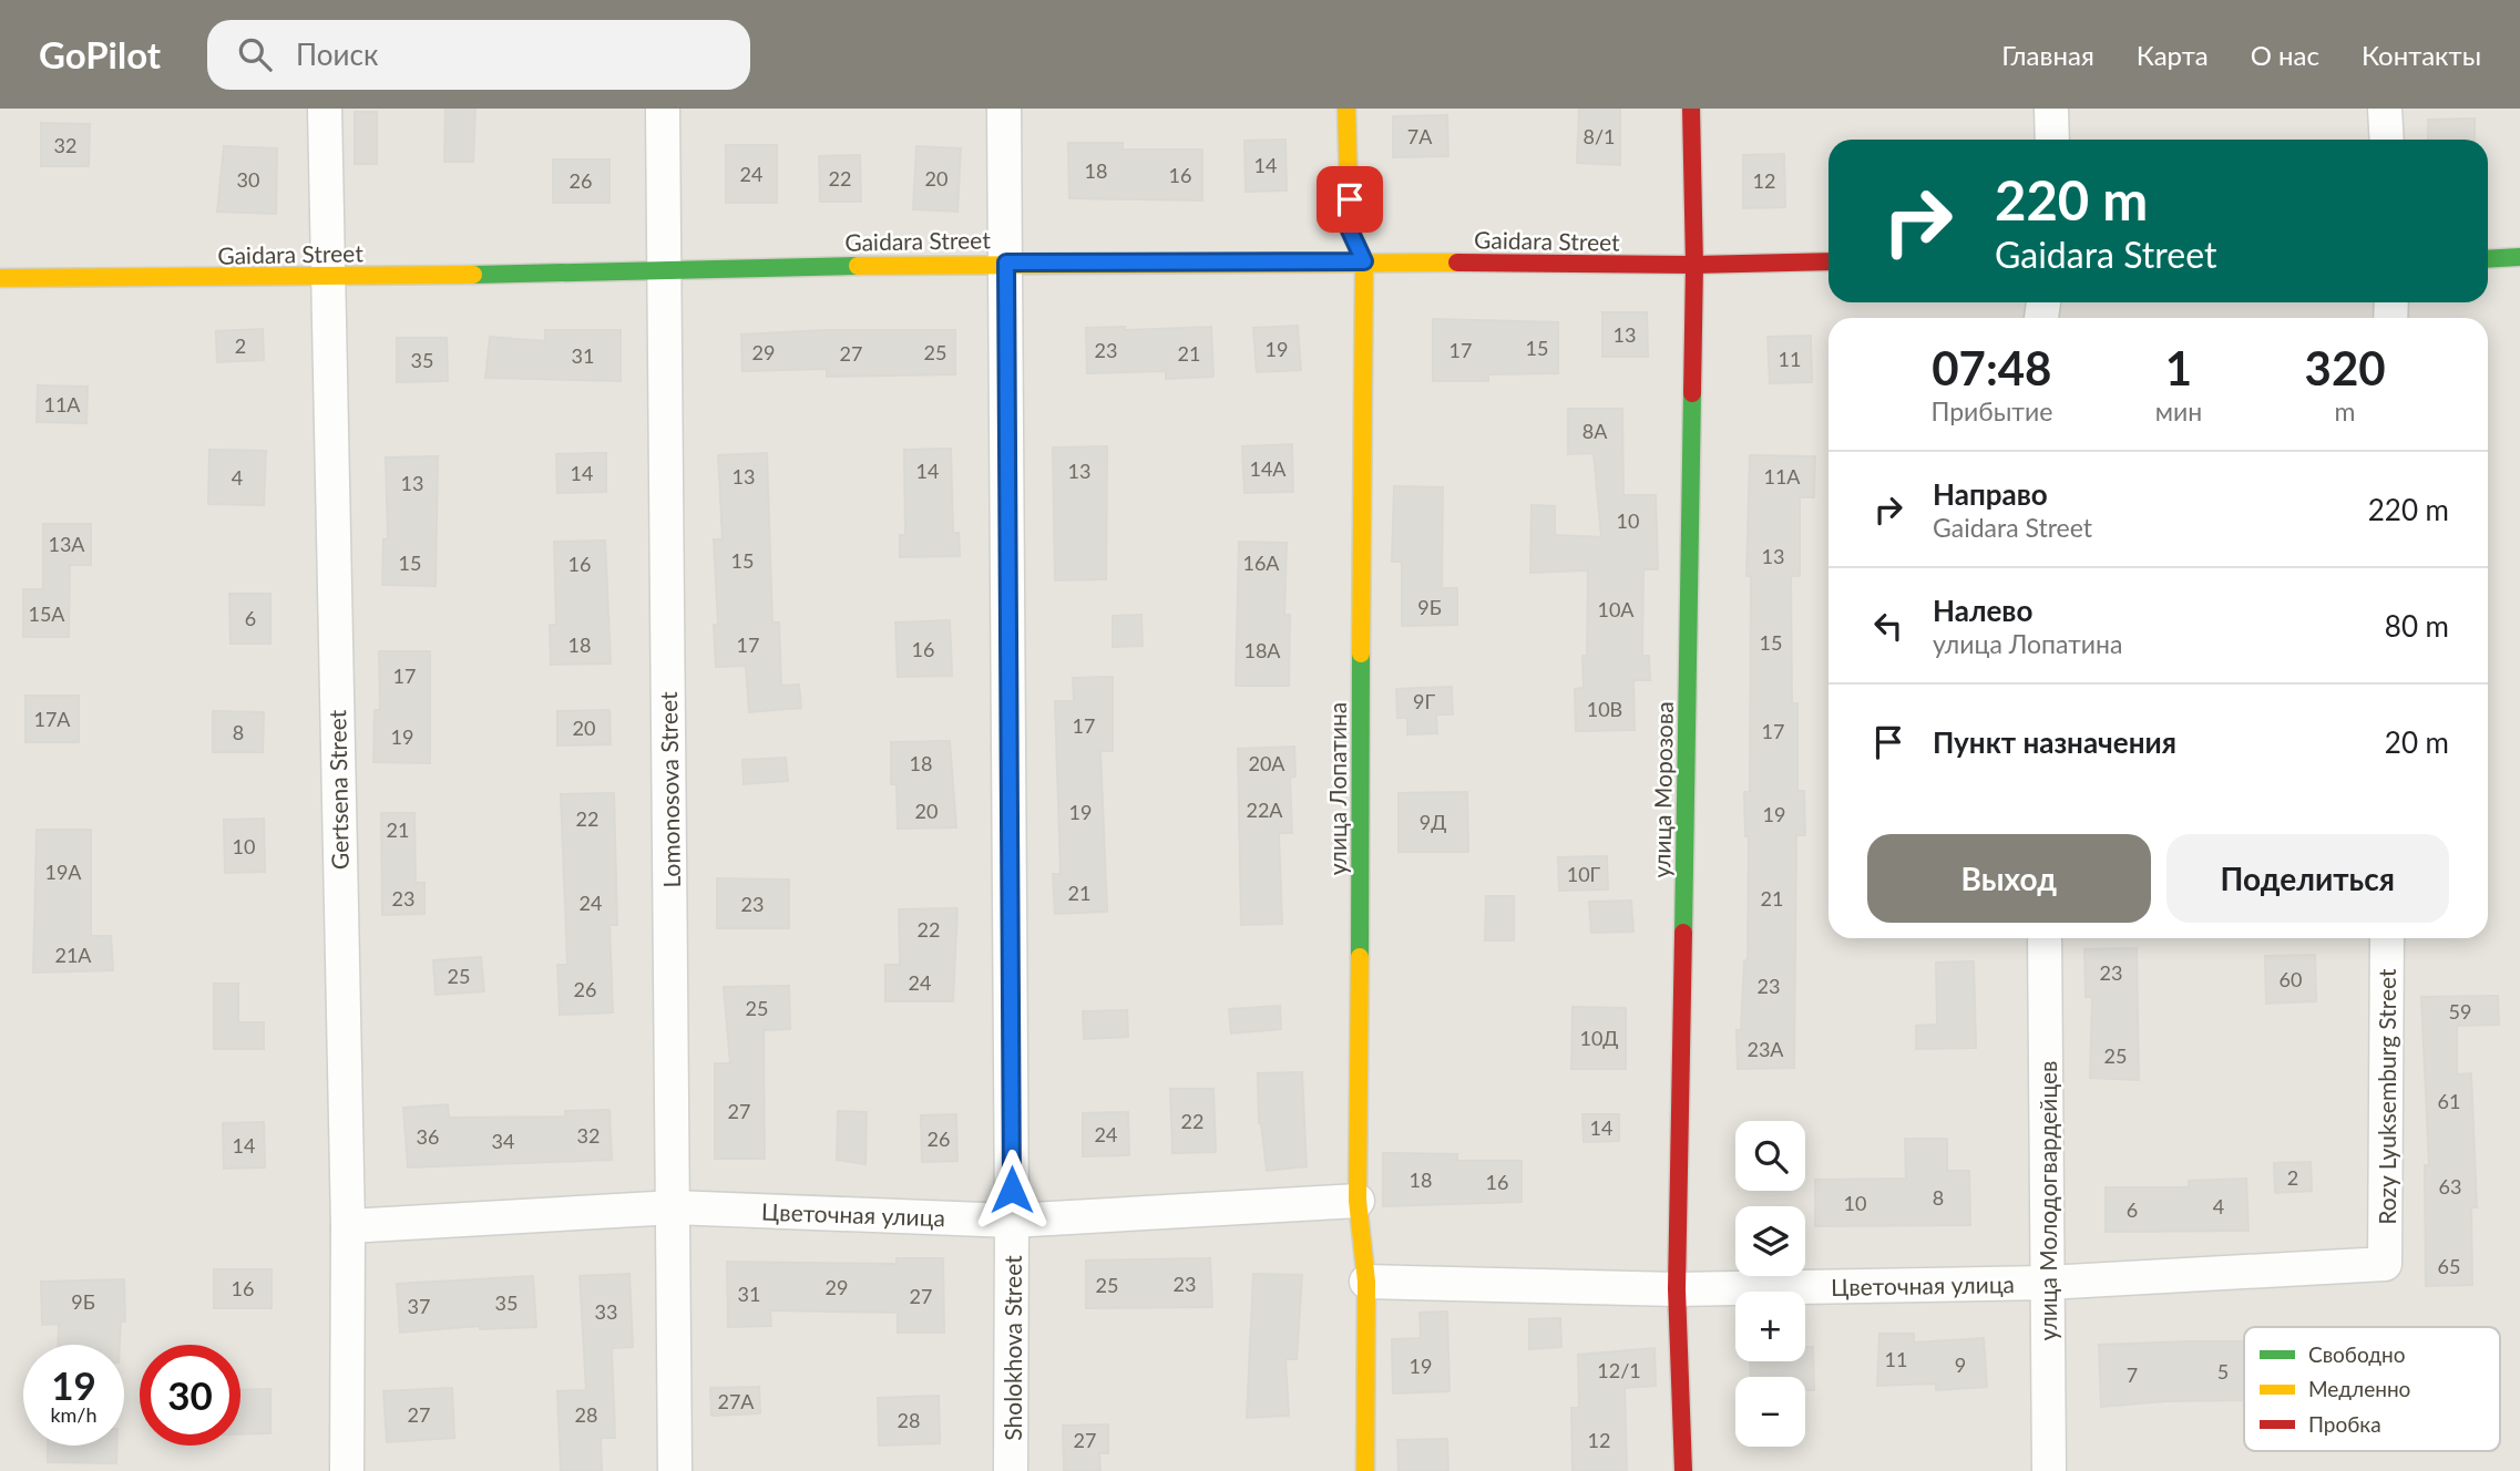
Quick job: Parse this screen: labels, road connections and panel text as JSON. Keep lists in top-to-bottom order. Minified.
{"streets":{"street":["Gaidara Street","улица Лопатина","Gertsena Street","Lomonosova Street","улица Морозова","Rozy Lyuksemburg Street","улица Молодогвардейцев","Цветочная улица","Sholokhova Street"]},"crossings":[["Gaidara Street","улица Лопатина"],["Gaidara Street","Gertsena Street"],["Gaidara Street","Lomonosova Street"],["Gaidara Street","улица Морозова"],["Gaidara Street","Sholokhova Street"],["улица Лопатина","Цветочная улица"],["Gertsena Street","Цветочная улица"],["Lomonosova Street","Цветочная улица"],["улица Морозова","Цветочная улица"],["Rozy Lyuksemburg Street","Цветочная улица"],["улица Молодогвардейцев","Цветочная улица"],["Цветочная улица","Sholokhova Street"]],"house_numbers":["7А","8/1","32","14","18","24","16","22","20","30","26","12","13","2","15","19","23","17","29","25","27","21","31","11","35","11А","8А","14А","14","13","14","13","11А","4","13","10","13А","13","15","15","16А","16","9Б","10А","15А","6","15","18","17","16","18А","17","9Г","10В","17А","17","20","17","8","19","18","20А","22А","20","19","19","22","9Д","21","10","19А","10Г","21","23","21","24","23","22","21А","23","25","60","24","23","26","25","59","10Д","23А","25","61","27","22","14","24","32","36","26","34","14","2","18","16","63","8","10","4","6","65","23","25","29","16","31","27","9Б","35","37","33","11","9","19","12/1","5","7","27А","27","28","28","27","12"],"legend":["Свободно","Медленно","Пробка"],"page":{"header":"GoPilot","search":"Поиск","nav":["Главная","Карта","О нас","Контакты"],"turn":["220 m","Gaidara Street"],"eta":["07:48","Прибытие","1","мин","320","m"],"list":[{"name":"Направо","note":"Gaidara Street","value":"220 m"},{"name":"Налево","note":"улица Лопатина","value":"80 m"},{"name":"Пункт назначения","value":"20 m"}],"buttons":["Выход","Поделиться"],"map_buttons":["+","−"],"speed":"19 km/h","limit":"30"}}
